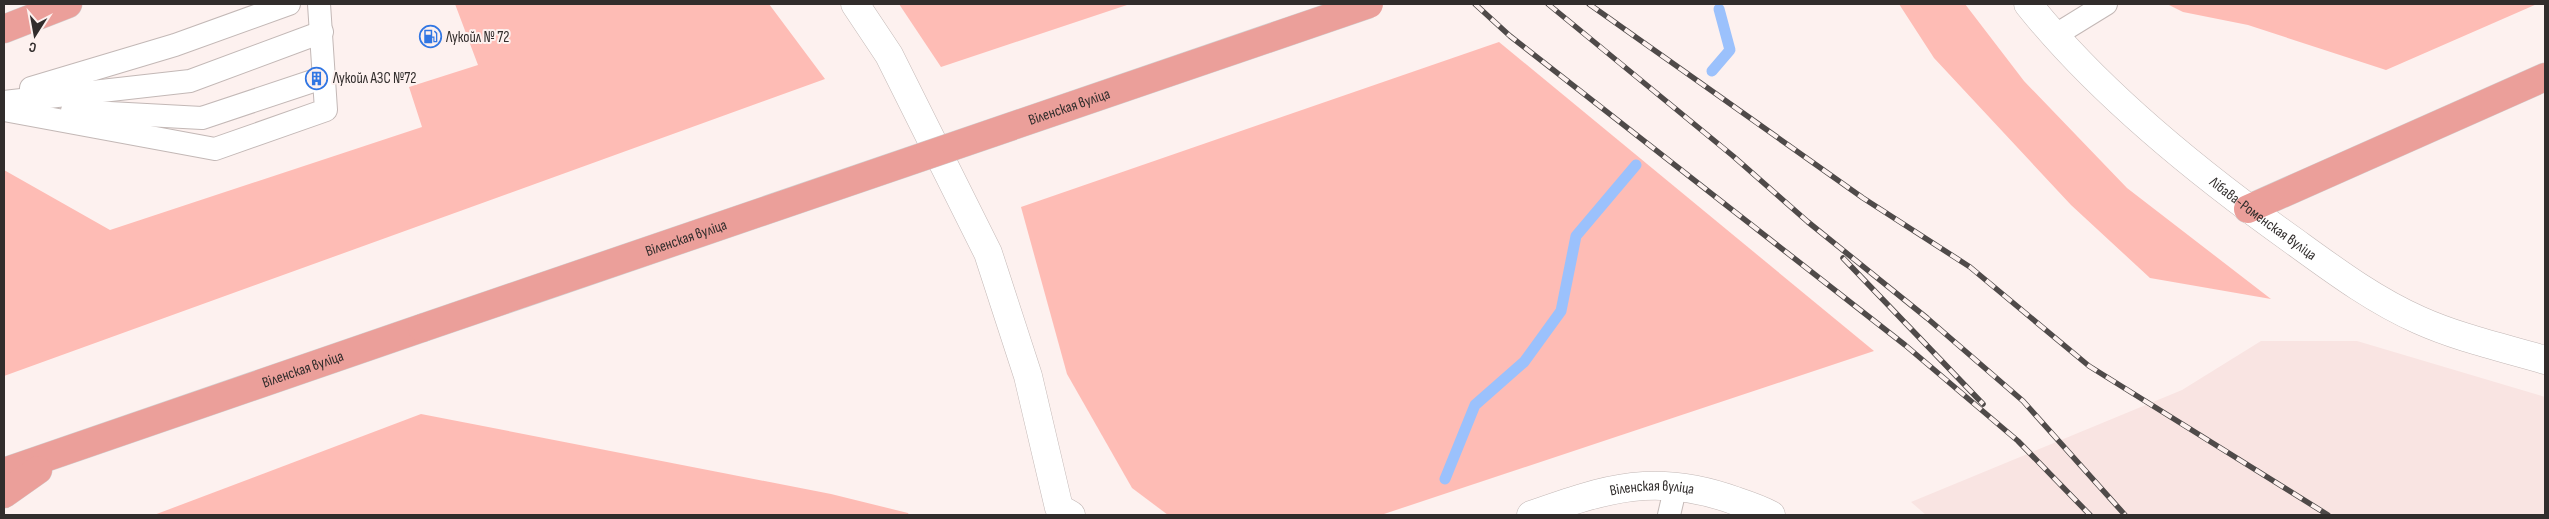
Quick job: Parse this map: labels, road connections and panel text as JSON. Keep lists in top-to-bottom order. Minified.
{"streets":{"main road":["Віленская вуліца","Лібава-Роменская вуліца"]},"places":{"fuel station":["Лукойл № 72"],"building":["Лукойл АЗС №72"]},"north":"bottom"}
